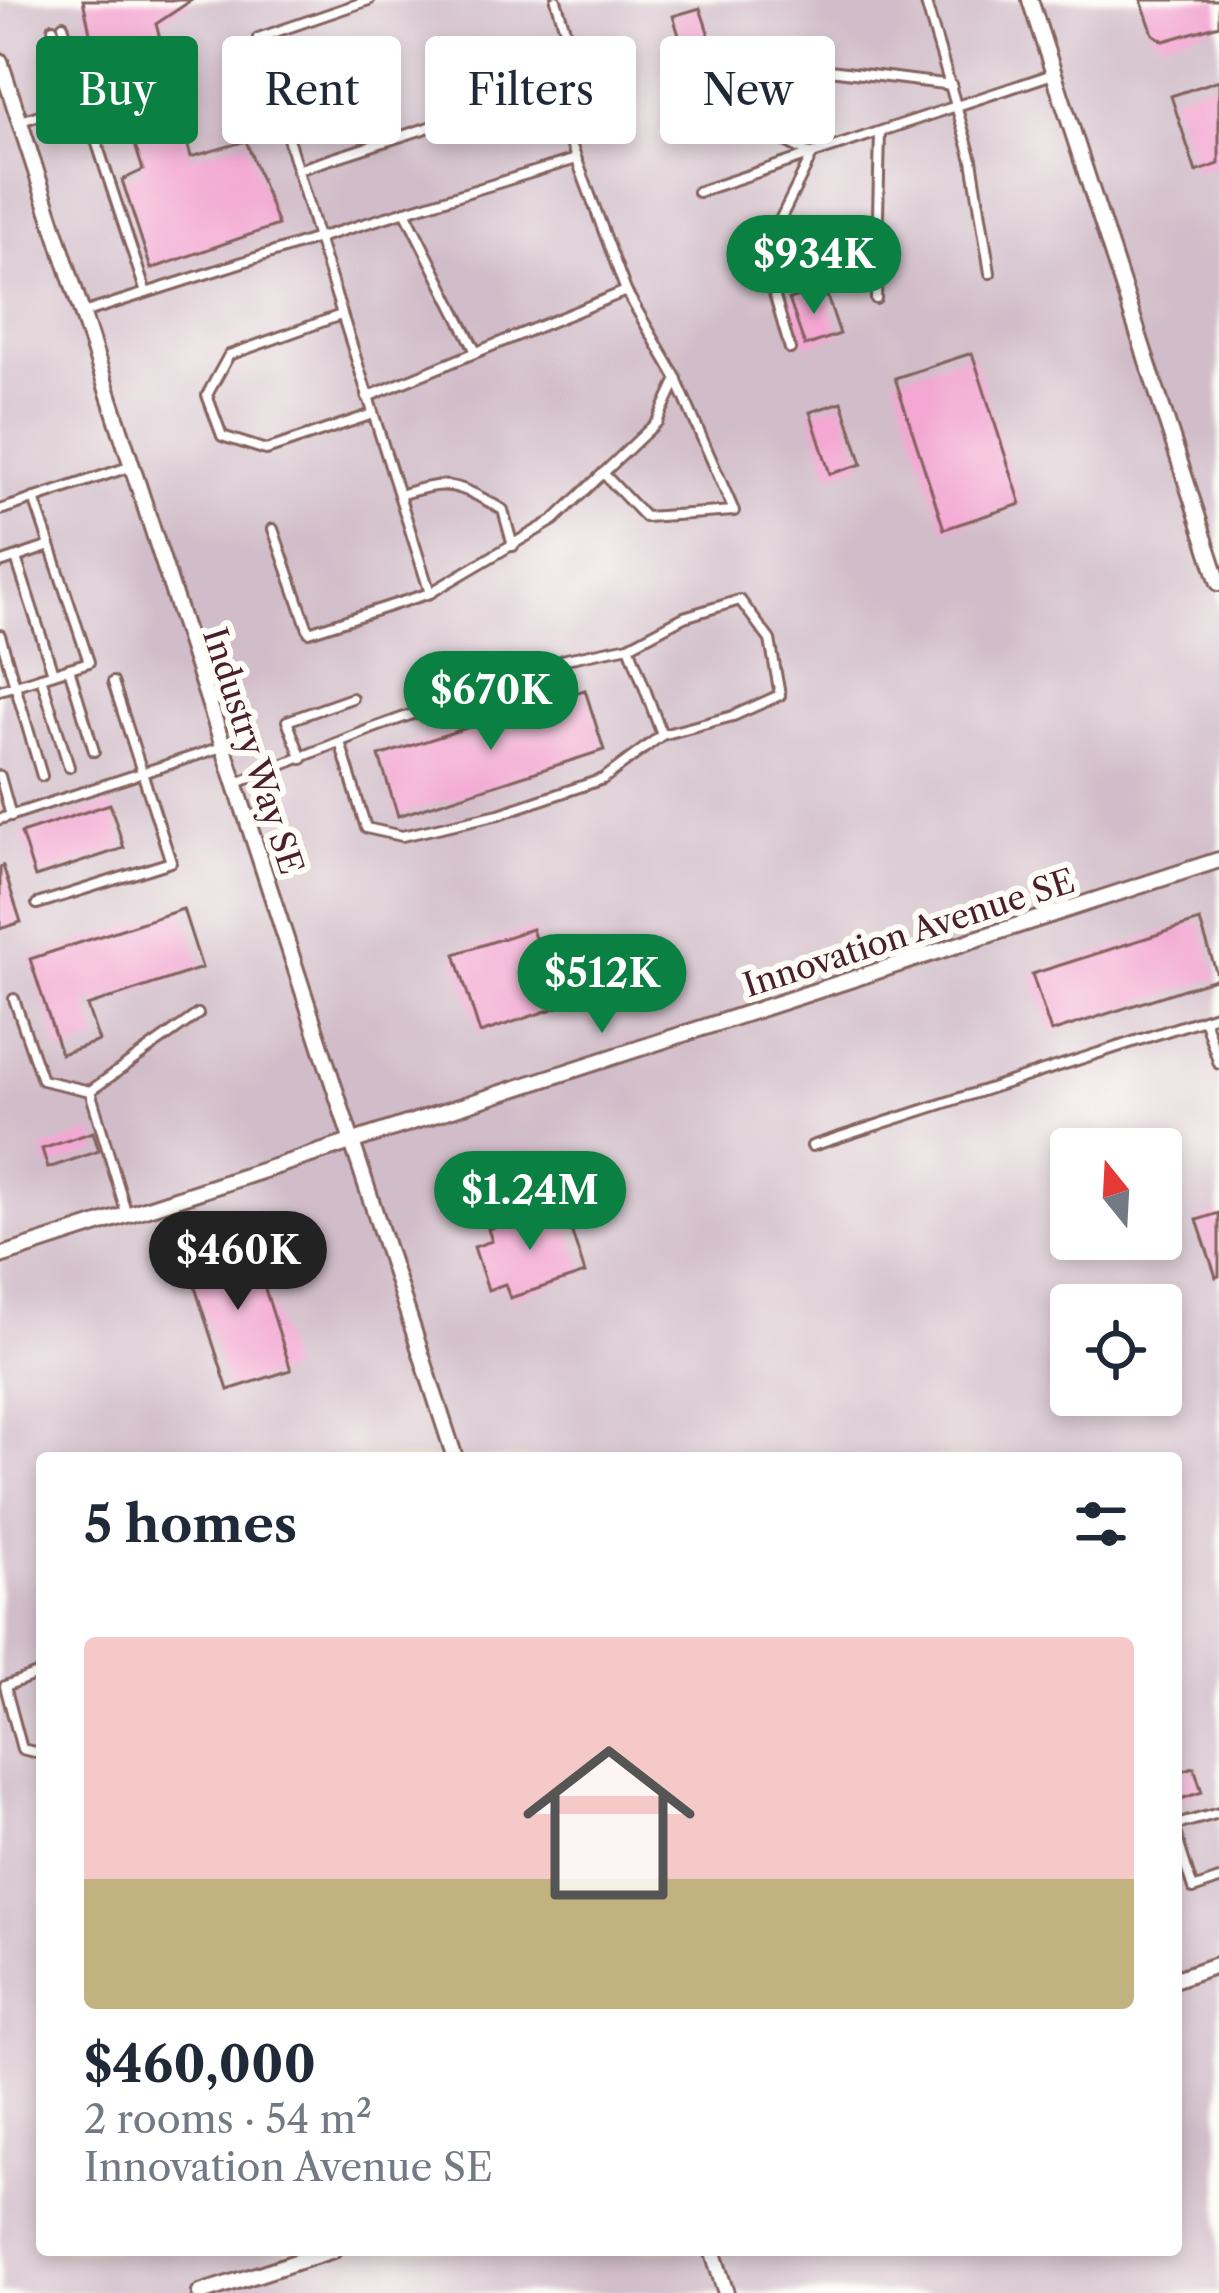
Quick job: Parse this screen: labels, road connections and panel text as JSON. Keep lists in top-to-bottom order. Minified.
{"streets":{"street":["Industry Way SE","Innovation Avenue SE"]},"crossings":[["Industry Way SE","Innovation Avenue SE"]],"north":"top","page":{"chip":["Buy","Rent","Filters","New"],"price":["$934K","$670K","$512K","$1.24M","$460K"],"heading":"5 homes","list":[{"name":"$460,000","note":"2 rooms · 54 m² · Innovation Avenue SE"}]}}
